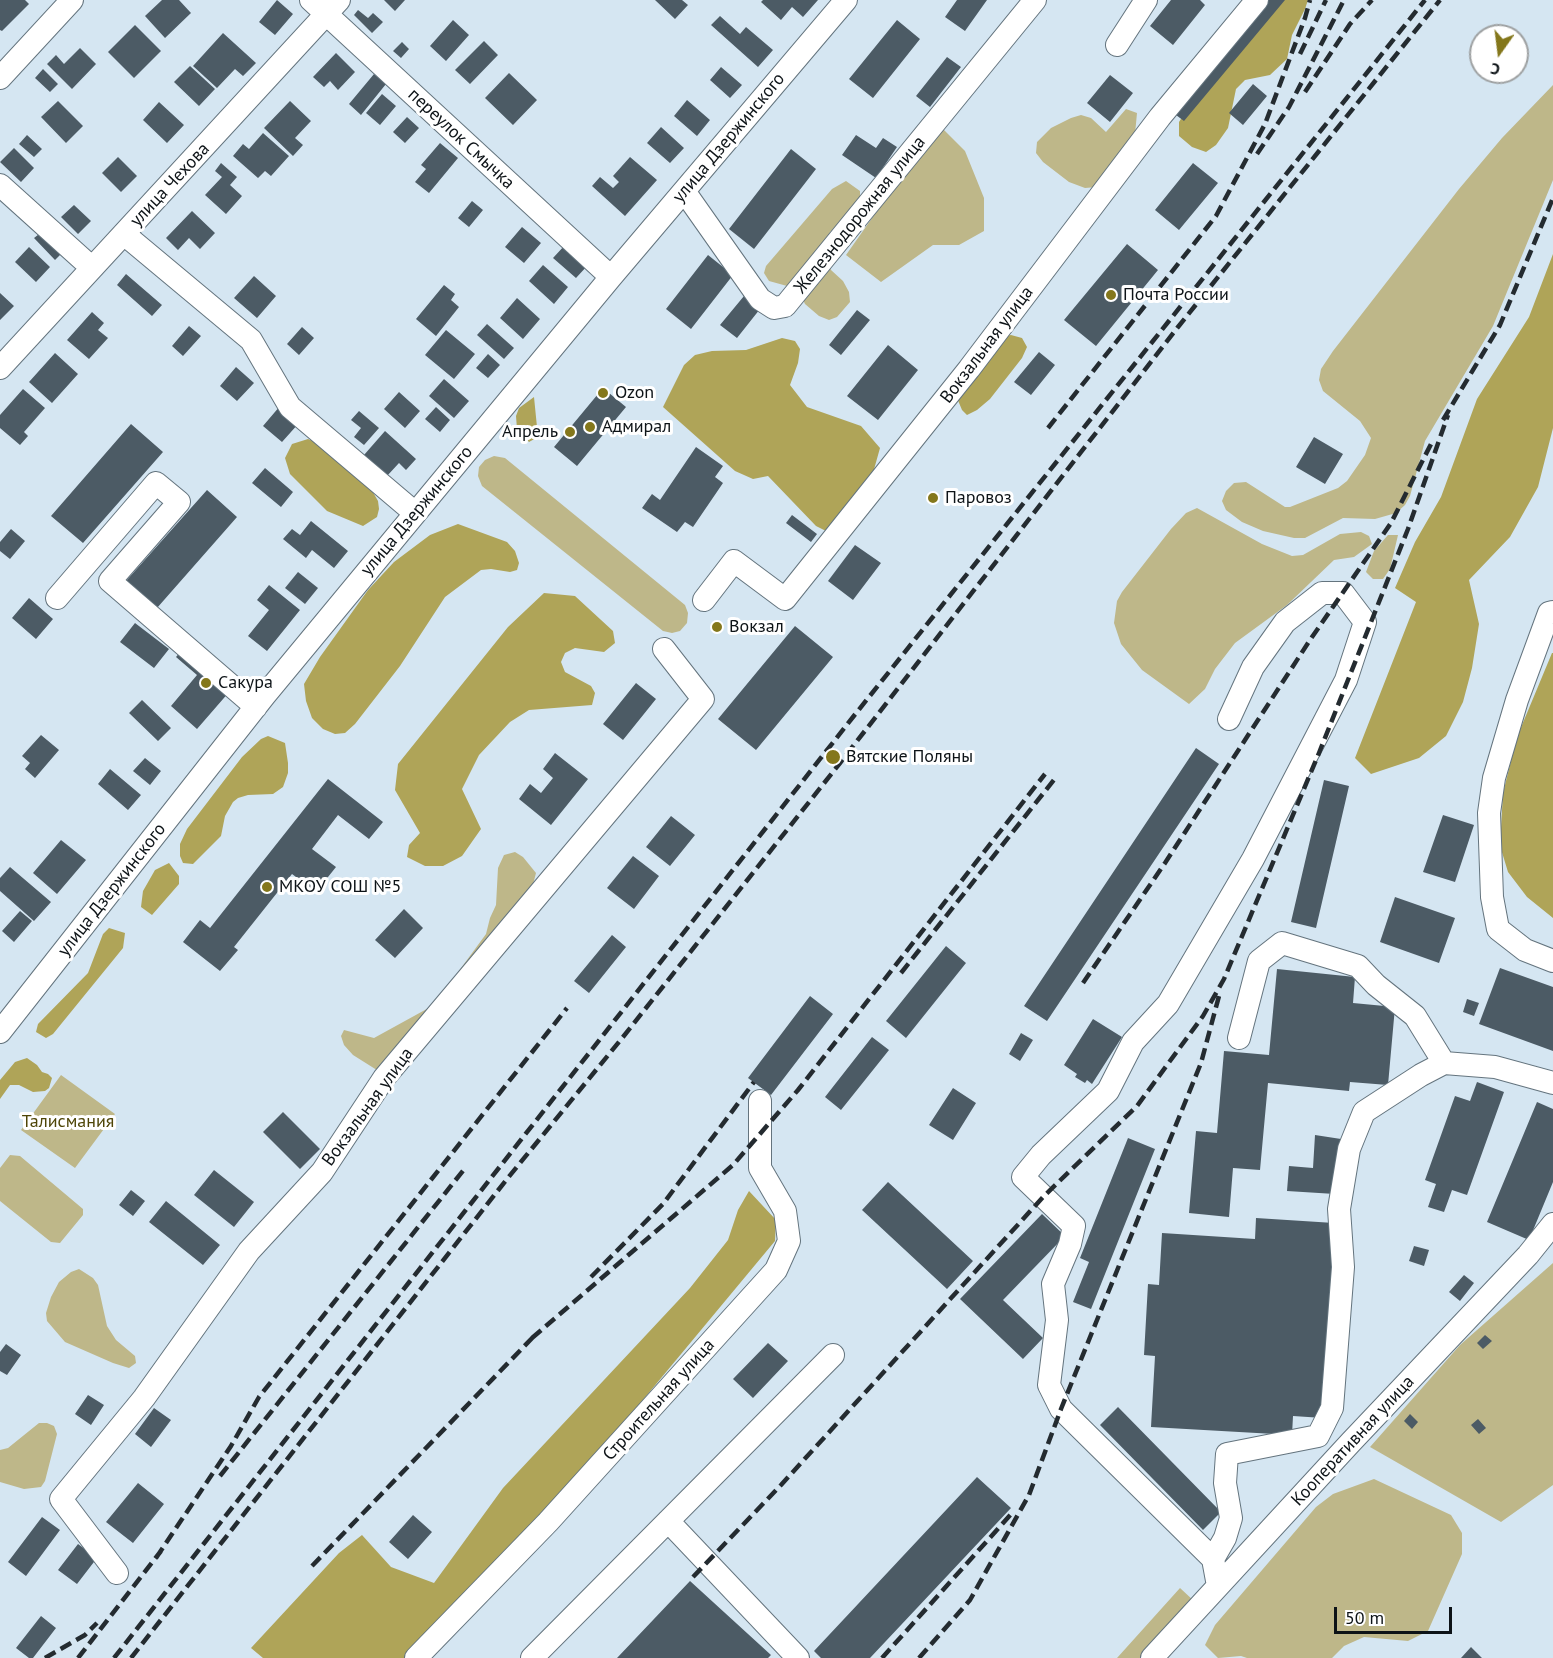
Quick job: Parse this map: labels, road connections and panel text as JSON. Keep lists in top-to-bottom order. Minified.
{"streets":{"street":["улица Дзержинского","переулок Смычка","улица Чехова","Железнодорожная улица","Вокзальная улица","Строительная улица","Кооперативная улица"]},"crossings":[["улица Дзержинского","переулок Смычка"],["улица Дзержинского","Железнодорожная улица"],["переулок Смычка","улица Чехова"]],"parks":["Талисмания"],"places":["Почта России","Ozon","Адмирал","Апрель","Паровоз","Вокзал","Сакура","Вятские Поляны","МКОУ СОШ №5"],"scale_bar":"50 m","north":"bottom"}
